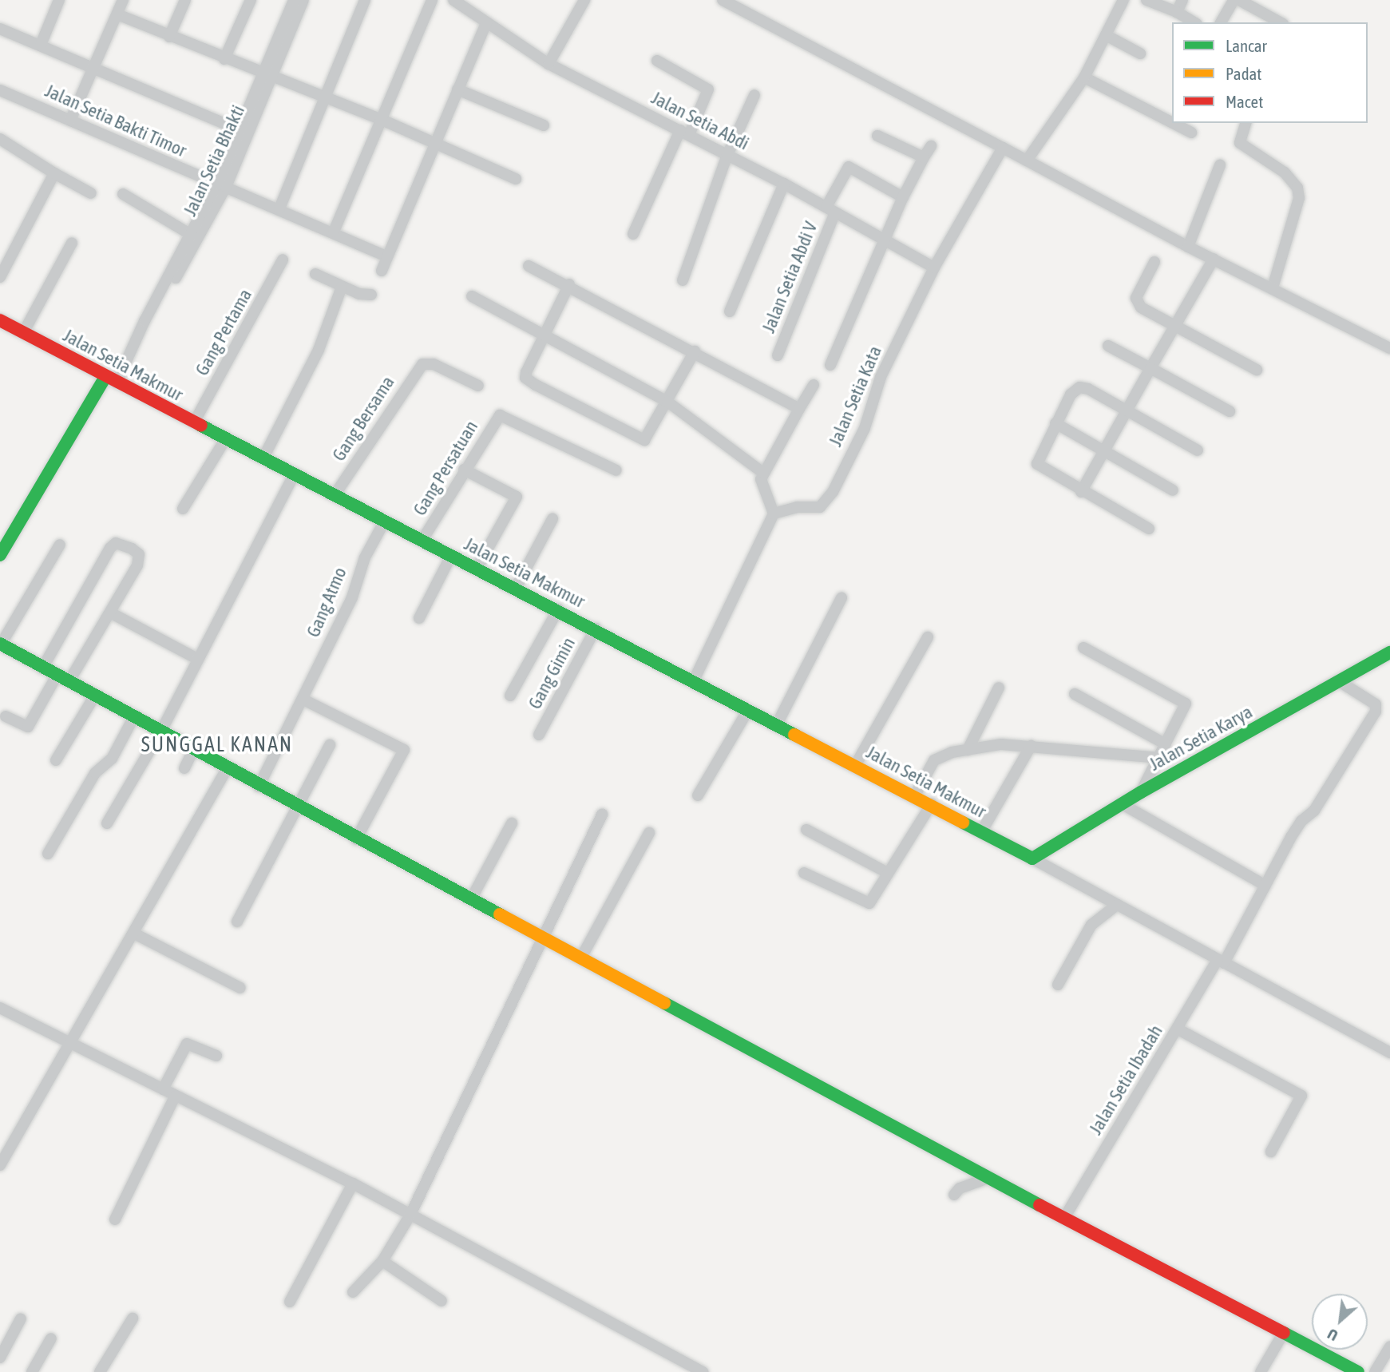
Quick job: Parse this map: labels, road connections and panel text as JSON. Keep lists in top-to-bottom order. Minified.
{"streets":{"street":["Jalan Setia Bakti Timor","Jalan Setia Abdi","Jalan Setia Bhakti","Jalan Setia Abdi V","Gang Pertama","Jalan Setia Makmur","Jalan Setia Kata","Gang Bersama","Gang Persatuan","Gang Atmo","Gang Gimin","Jalan Setia Karya","Jalan Setia Ibadah"]},"crossings":[["Jalan Setia Bakti Timor","Jalan Setia Bhakti"],["Jalan Setia Abdi","Jalan Setia Abdi V"],["Jalan Setia Abdi","Jalan Setia Kata"],["Jalan Setia Bhakti","Jalan Setia Makmur"],["Gang Pertama","Jalan Setia Makmur"],["Jalan Setia Makmur","Gang Bersama"],["Jalan Setia Makmur","Gang Persatuan"],["Jalan Setia Makmur","Gang Atmo"],["Jalan Setia Makmur","Gang Gimin"],["Jalan Setia Makmur","Jalan Setia Karya"],["Jalan Setia Karya","Jalan Setia Ibadah"]],"districts":["SUNGGAL KANAN"],"legend":["Lancar","Padat","Macet"],"north":"bottom left"}
